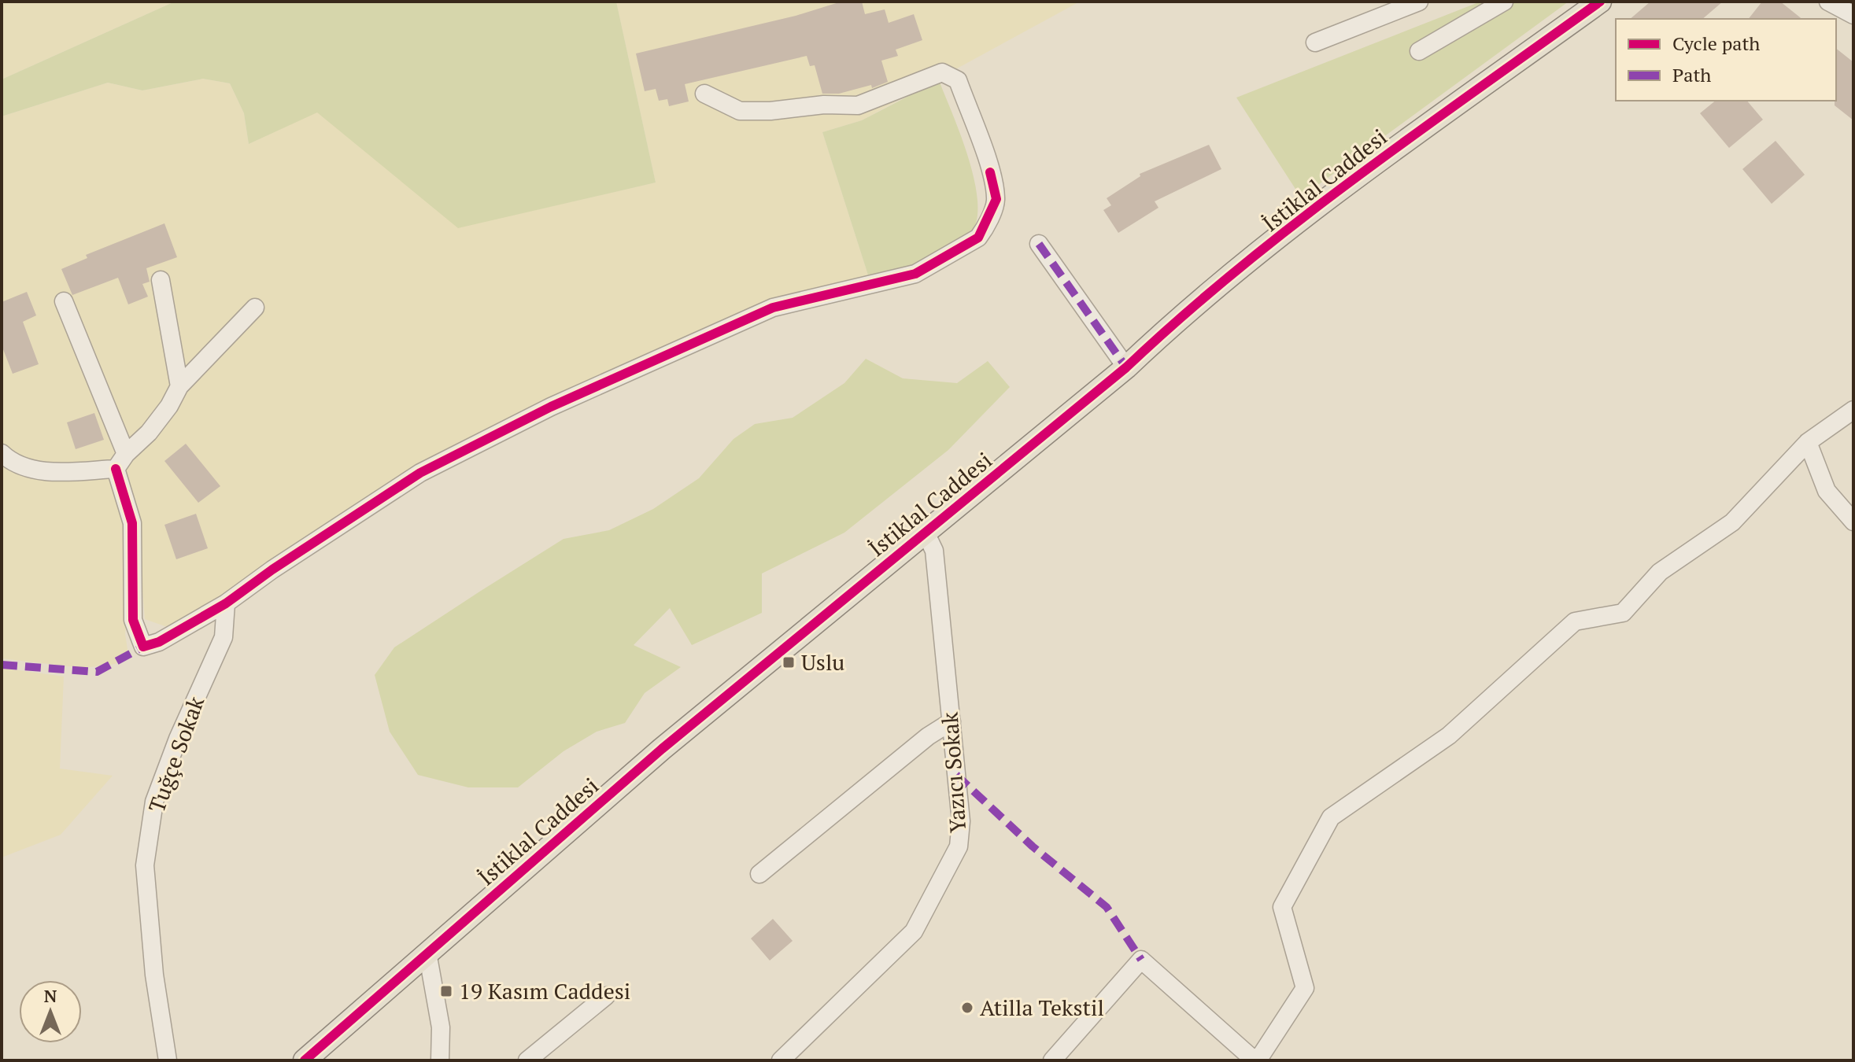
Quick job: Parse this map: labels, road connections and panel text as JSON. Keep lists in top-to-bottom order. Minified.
{"streets":{"main road":["İstiklal Caddesi"],"street":["Tuğçe Sokak","Yazıcı Sokak"]},"crossings":[["İstiklal Caddesi","Yazıcı Sokak"]],"places":{"transit":["Uslu","19 Kasım Caddesi"],"other":["Atilla Tekstil"]},"legend":["Cycle path","Path"],"north":"top"}
